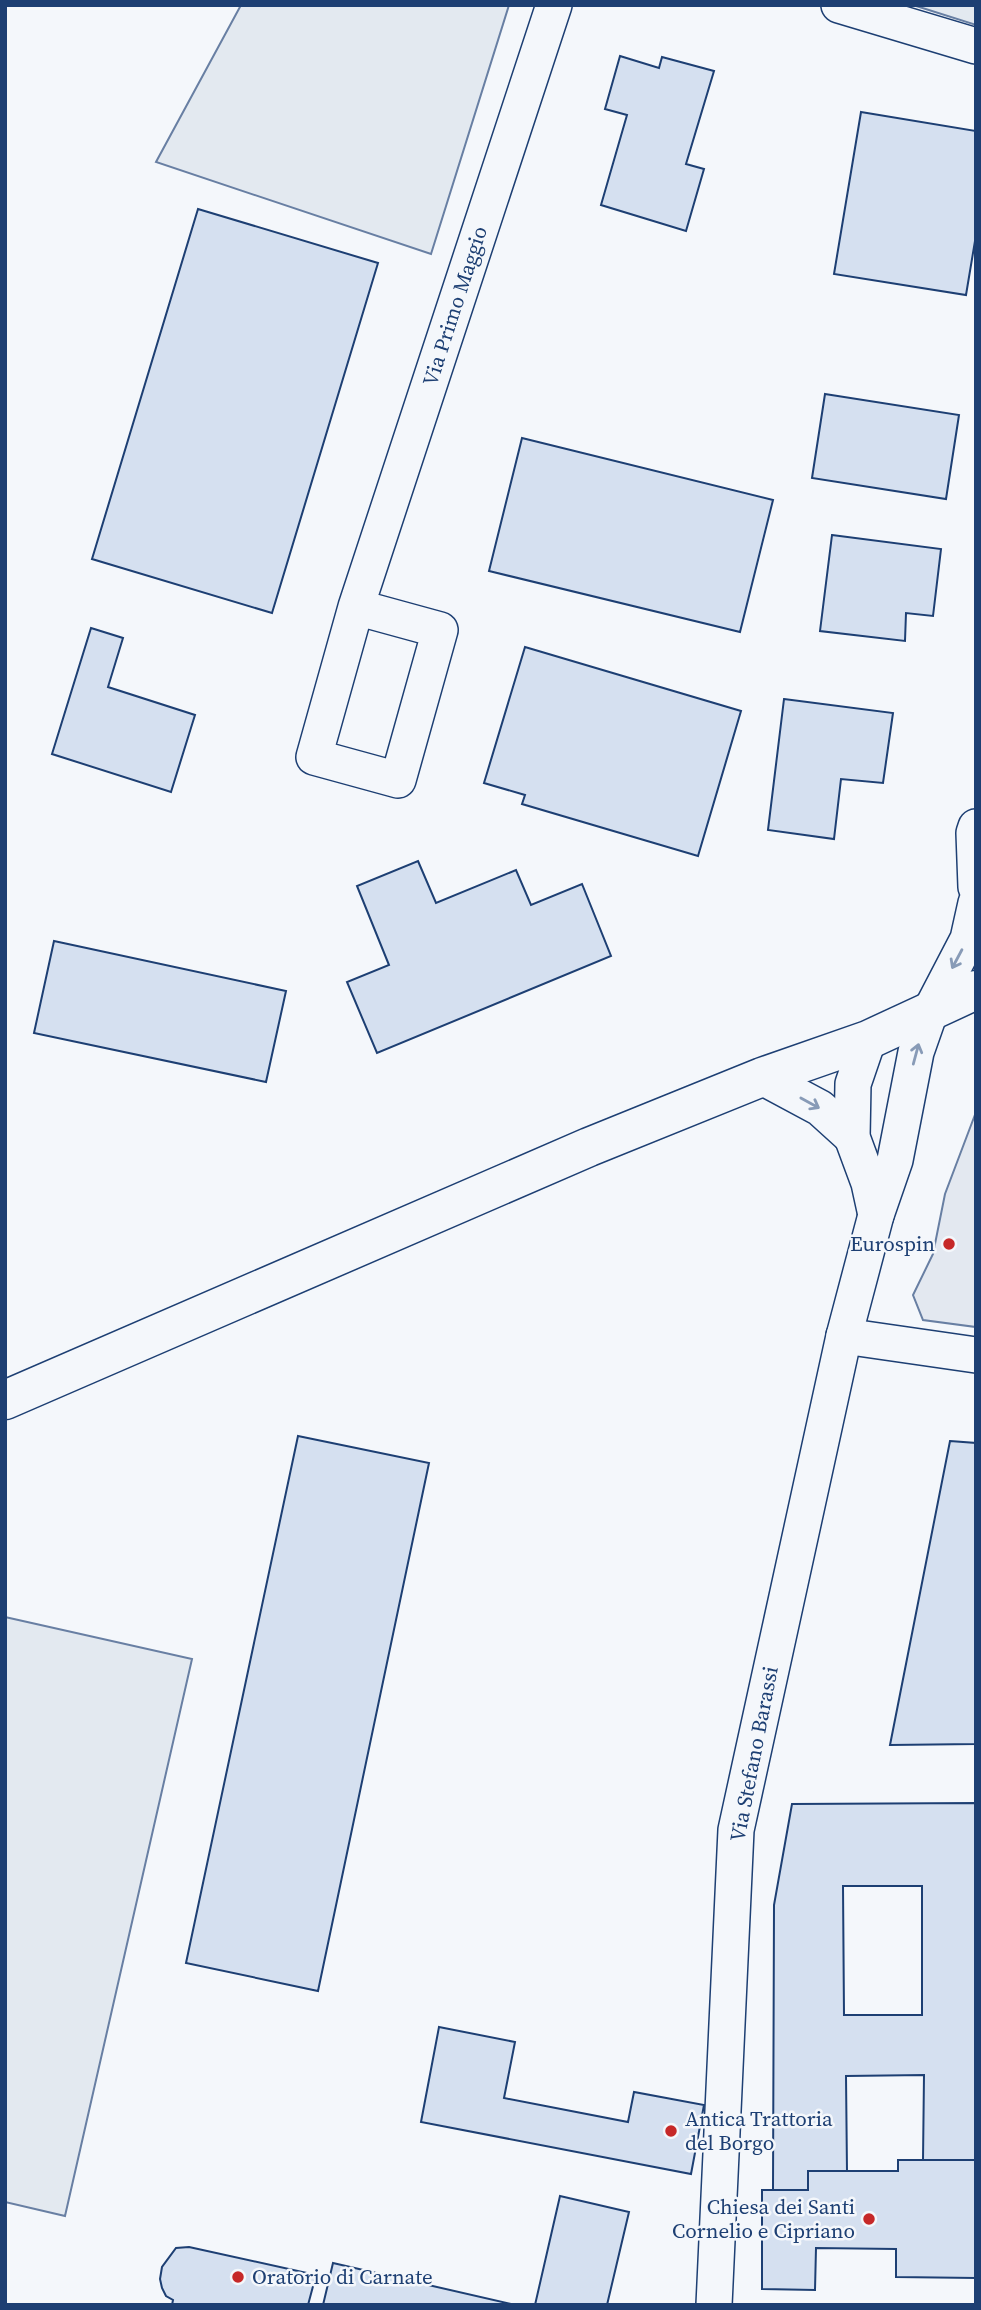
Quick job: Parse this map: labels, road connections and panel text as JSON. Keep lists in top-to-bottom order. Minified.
{"streets":{"street":["Via Primo Maggio","Via Stefano Barassi"]},"places":["Eurospin","Antica Trattoria del Borgo","Chiesa dei Santi Cornelio e Cipriano","Oratorio di Carnate"]}
